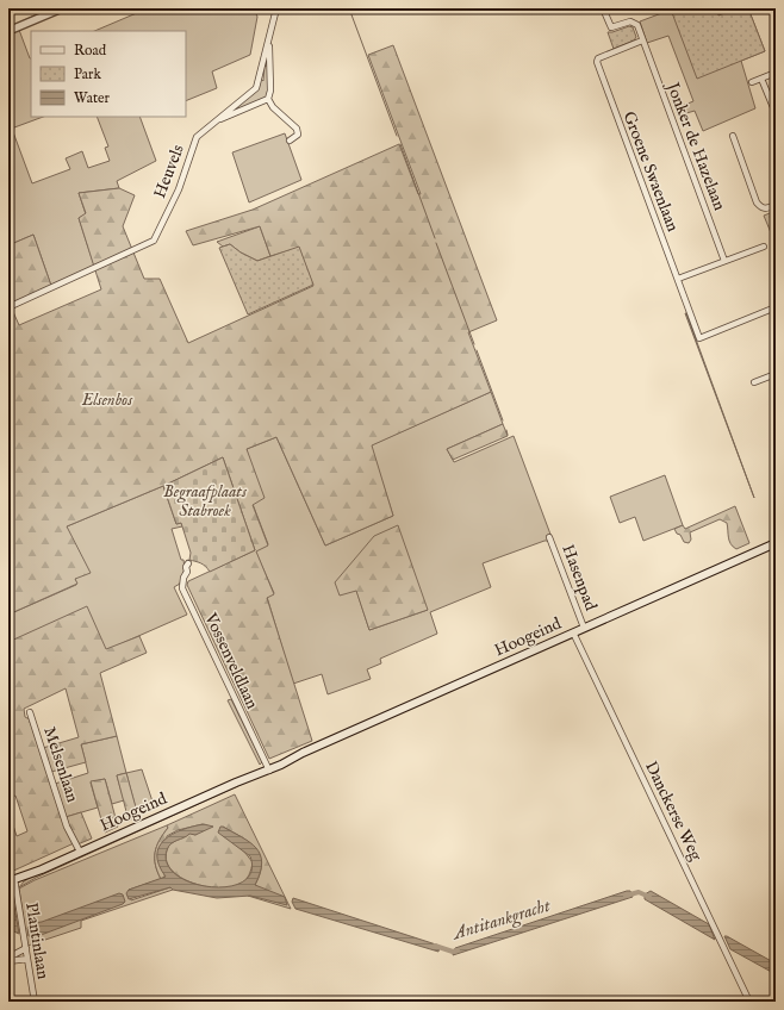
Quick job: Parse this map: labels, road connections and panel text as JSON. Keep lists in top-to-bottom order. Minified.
{"streets":{"main road":["Hoogeind"],"street":["Jonker de Hazelaan","Heuvels","Groene Swaenlaan","Hasenpad","Vossenveldlaan","Melsenlaan","Danckerse Weg","Plantinlaan"]},"crossings":[["Jonker de Hazelaan","Groene Swaenlaan"],["Hasenpad","Hoogeind"],["Hoogeind","Vossenveldlaan"],["Hoogeind","Melsenlaan"],["Hoogeind","Danckerse Weg"],["Hoogeind","Plantinlaan"]],"water":["Antitankgracht"],"parks":["Elsenbos","Begraafplaats Stabroek"],"legend":["Road","Park","Water"]}
